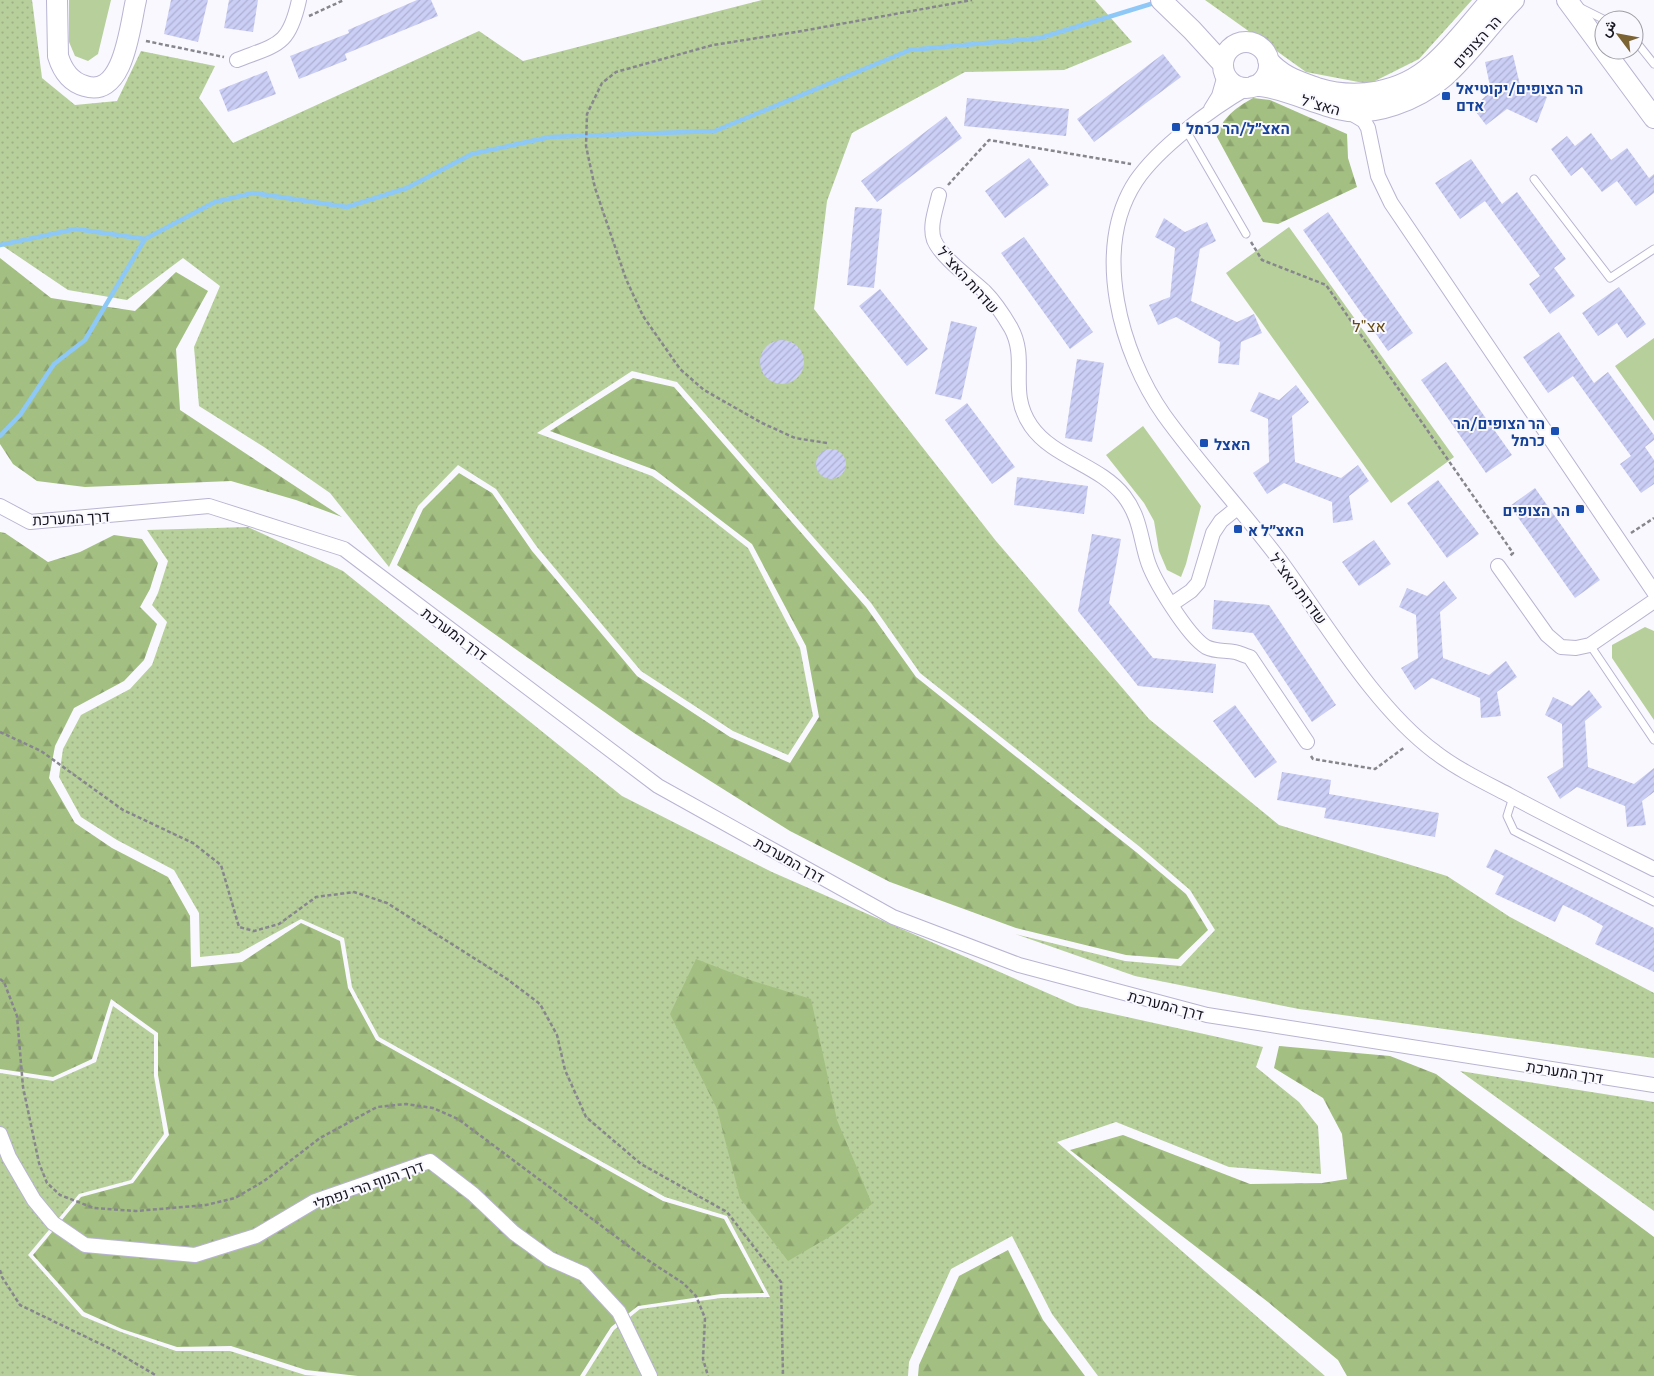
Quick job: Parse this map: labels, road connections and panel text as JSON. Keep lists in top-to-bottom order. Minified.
{"streets":{"street":["הר הצופים","האצ\"ל","שדרות האצ\"ל","דרך המערכת","דרך הנוף הרי נפתלי"]},"crossings":[["הר הצופים","האצ\"ל"],["האצ\"ל","שדרות האצ\"ל"]],"districts":["אצ\"ל"],"places":{"transit":["הר הצופים/יקוטיאל אדם","האצ״ל/הר כרמל","הר הצופים/הר כרמל","האצל","הר הצופים","האצ״ל א"]},"north":"top left"}
